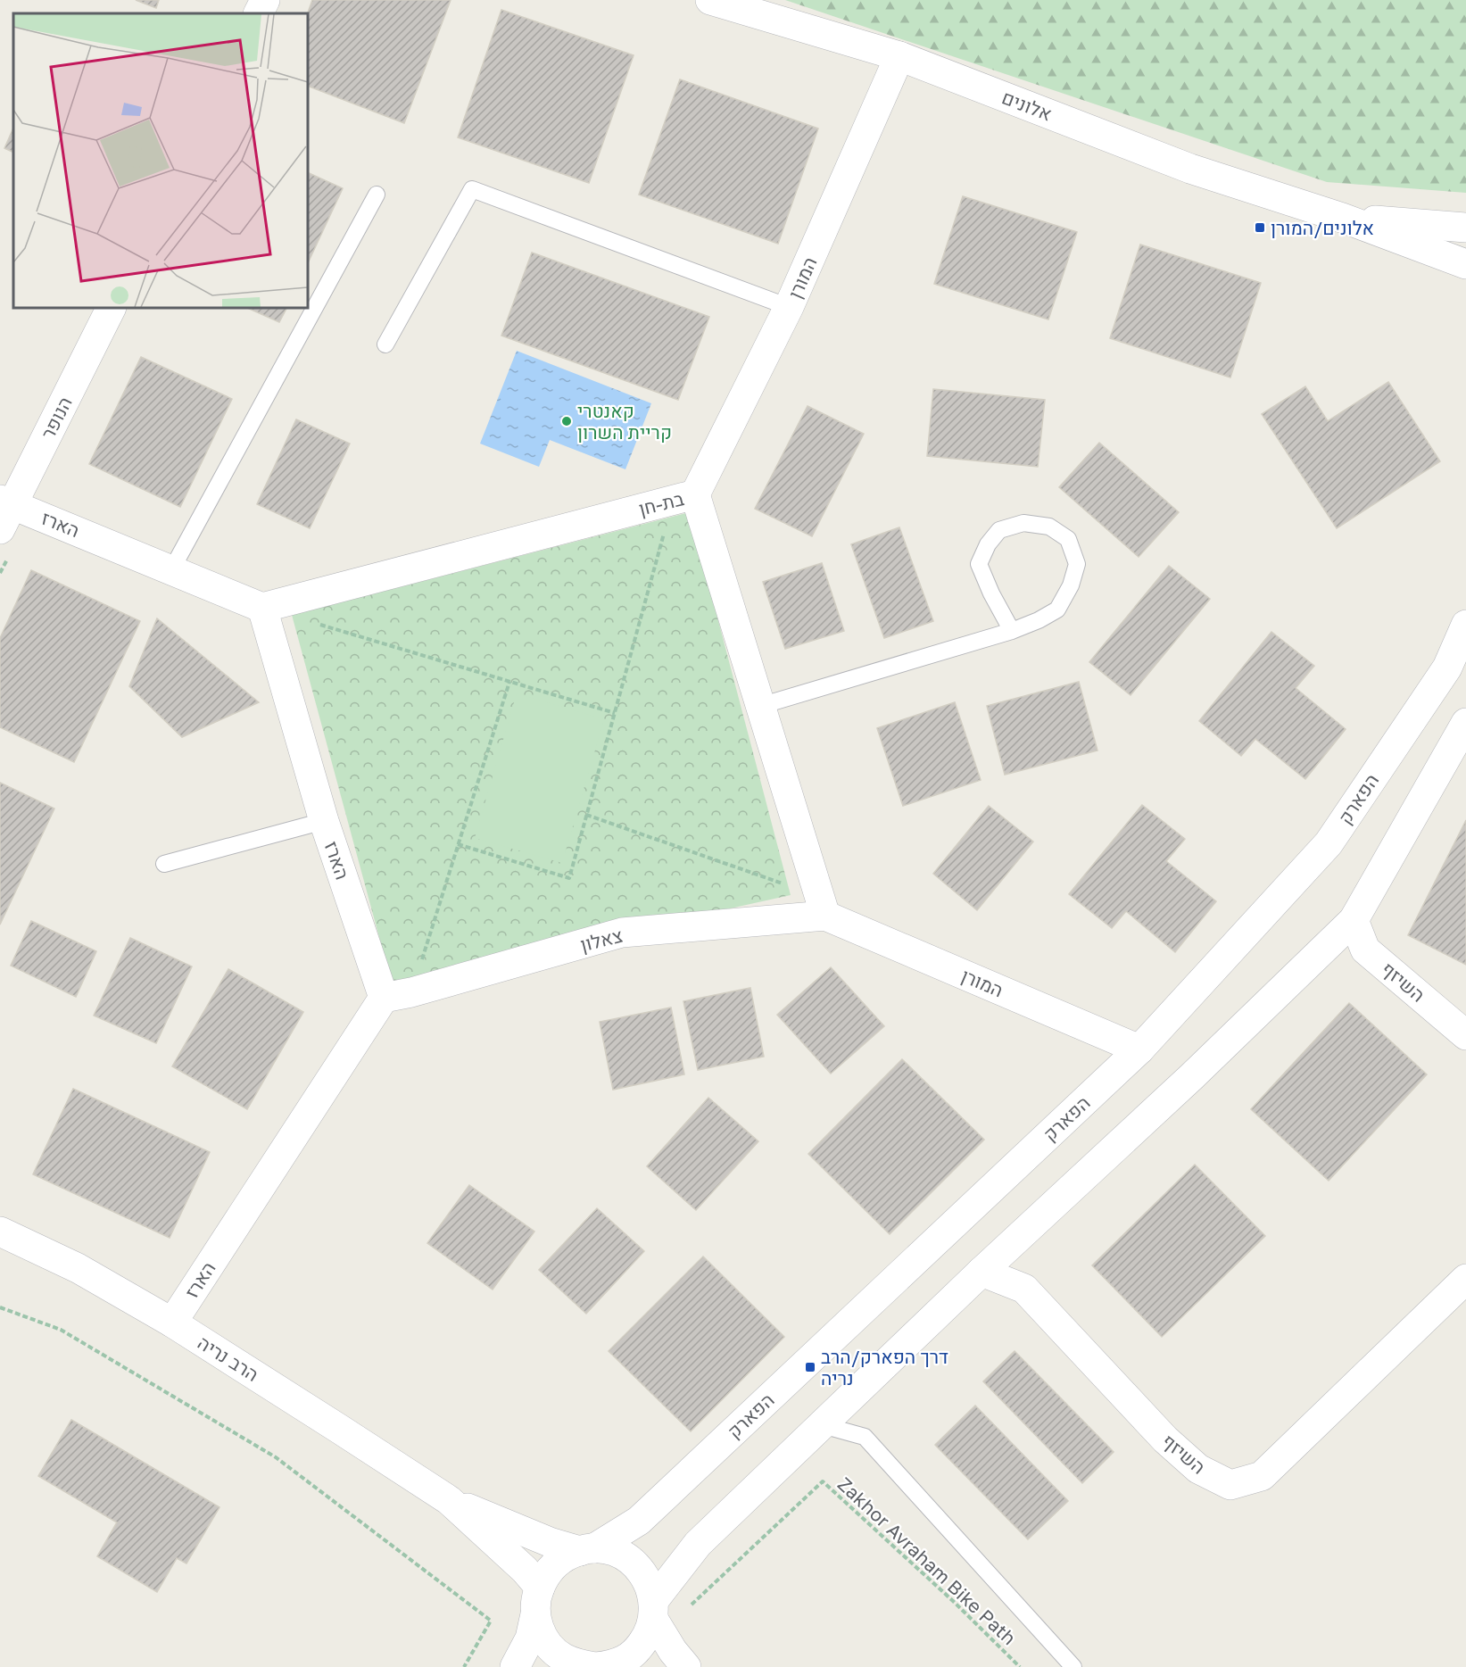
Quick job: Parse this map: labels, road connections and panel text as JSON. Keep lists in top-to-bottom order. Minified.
{"streets":{"street":["אלונים","המורן","הנופר","בת-חן","הארז","הפארק","צאלון","השיזף","הרב נריה"],"path":["Zakhor Avraham Bike Path"]},"crossings":[["אלונים","המורן"],["המורן","בת-חן"],["המורן","הפארק"],["המורן","צאלון"],["הנופר","הארז"],["בת-חן","הארז"],["בת-חן","צאלון"],["הארז","צאלון"],["הארז","הרב נריה"],["הפארק","הרב נריה"]],"places":{"transit":["אלונים/המורן","דרך הפארק/הרב נריה"],"other":["קאנטרי קריית השרון"]}}
